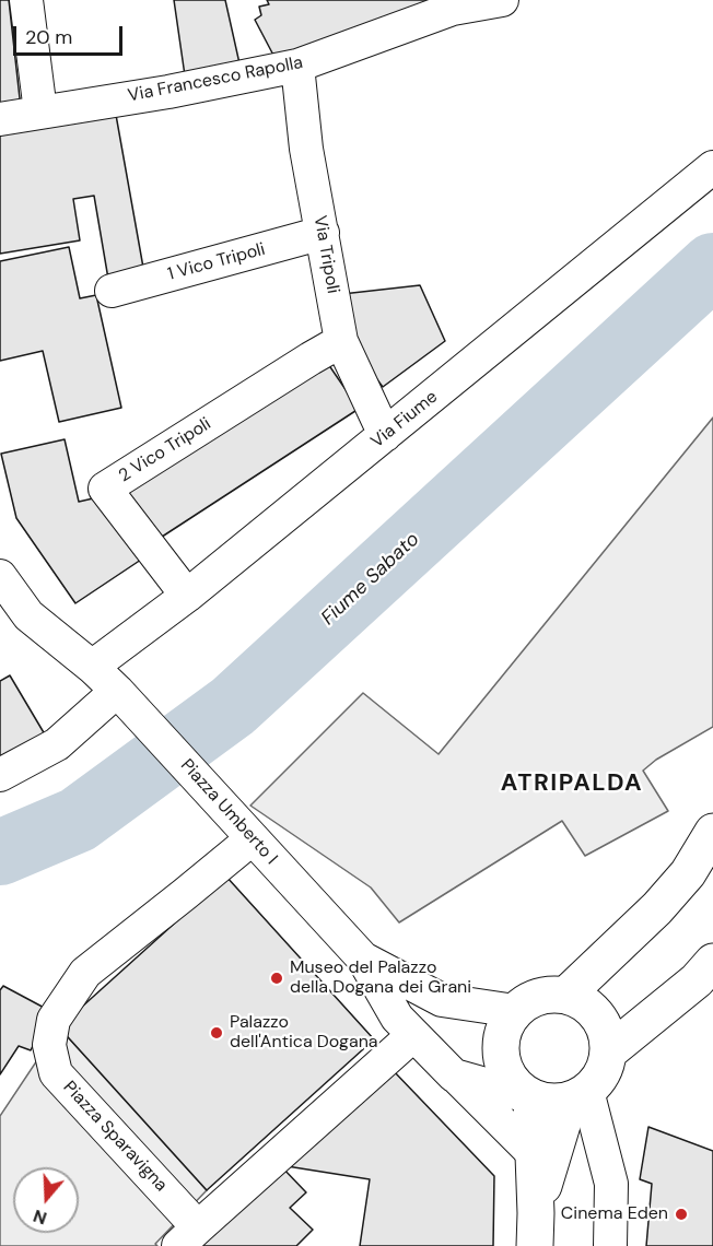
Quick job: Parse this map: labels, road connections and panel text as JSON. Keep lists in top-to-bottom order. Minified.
{"streets":{"street":["Via Francesco Rapolla","Via Tripoli","1 Vico Tripoli","Via Fiume","2 Vico Tripoli","Piazza Umberto I","Piazza Sparavigna"]},"crossings":[["Via Francesco Rapolla","Via Tripoli"],["Via Tripoli","1 Vico Tripoli"],["Via Tripoli","Via Fiume"],["Via Tripoli","2 Vico Tripoli"],["Via Fiume","2 Vico Tripoli"],["Via Fiume","Piazza Umberto I"],["Piazza Umberto I","Piazza Sparavigna"]],"districts":["ATRIPALDA"],"water":["Fiume Sabato"],"places":["Museo del Palazzo della Dogana dei Grani","Palazzo dell'Antica Dogana","Cinema Eden"],"scale_bar":"20 m","north":"bottom"}
